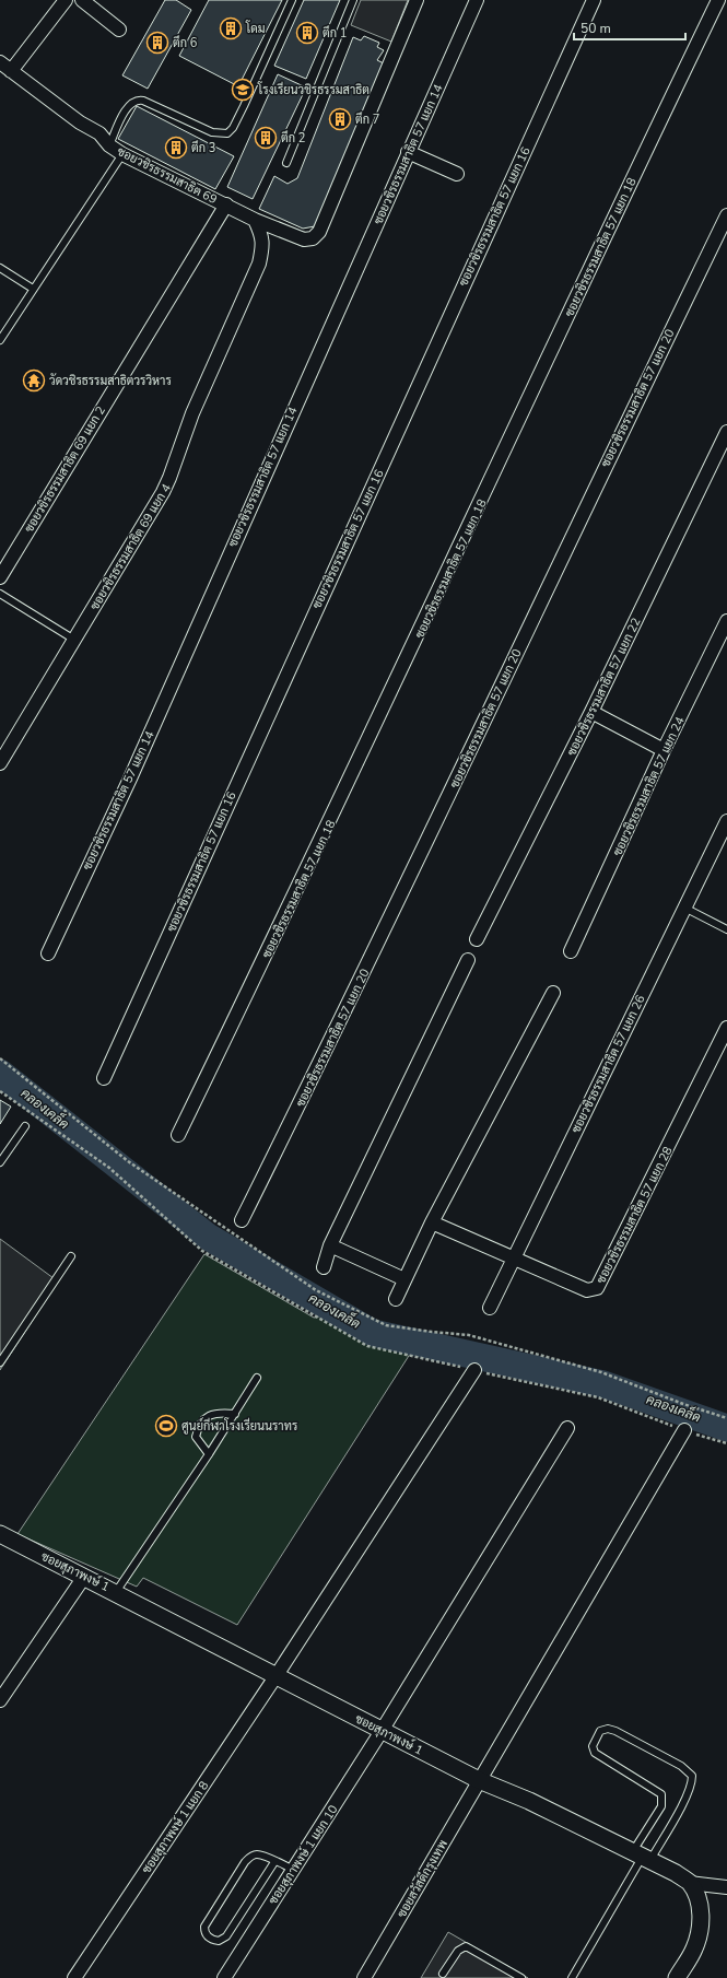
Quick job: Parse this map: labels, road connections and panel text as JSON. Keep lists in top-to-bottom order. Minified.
{"streets":{"street":["ซอยวชิรธรรมสาธิต 57 แยก 14","ซอยวชิรธรรมสาธิต 69","ซอยวชิรธรรมสาธิต 57 แยก 16","ซอยวชิรธรรมสาธิต 57 แยก 18","ซอยวชิรธรรมสาธิต 57 แยก 20","ซอยวชิรธรรมสาธิต 69 แยก 2","ซอยวชิรธรรมสาธิต 69 แยก 4","ซอยวชิรธรรมสาธิต 57 แยก 22","ซอยวชิรธรรมสาธิต 57 แยก 24","ซอยวชิรธรรมสาธิต 57 แยก 26","ซอยวชิรธรรมสาธิต 57 แยก 28","ซอยสุภาพงษ์ 1","ซอยสุภาพงษ์ 1 แยก 8","ซอยสุภาพงษ์ 1 แยก 10","ซอยสวัสดีกรุงเทพ"]},"crossings":[["ซอยวชิรธรรมสาธิต 69","ซอยวชิรธรรมสาธิต 69 แยก 2"],["ซอยวชิรธรรมสาธิต 69","ซอยวชิรธรรมสาธิต 69 แยก 4"],["ซอยวชิรธรรมสาธิต 57 แยก 26","ซอยวชิรธรรมสาธิต 57 แยก 28"],["ซอยสุภาพงษ์ 1","ซอยสุภาพงษ์ 1 แยก 8"],["ซอยสุภาพงษ์ 1","ซอยสุภาพงษ์ 1 แยก 10"],["ซอยสุภาพงษ์ 1","ซอยสวัสดีกรุงเทพ"]],"water":["คลองเคล็ด"],"places":{"building":["โดม","ตึก 1","ตึก 6","ตึก 7","ตึก 2","ตึก 3"],"school or university":["โรงเรียนวชิรธรรมสาธิต"],"temple":["วัดวชิรธรรมสาธิตวรวิหาร"],"sports":["ศูนย์กีฬาโรงเรียนนราทร"]},"scale_bar":"50 m"}
